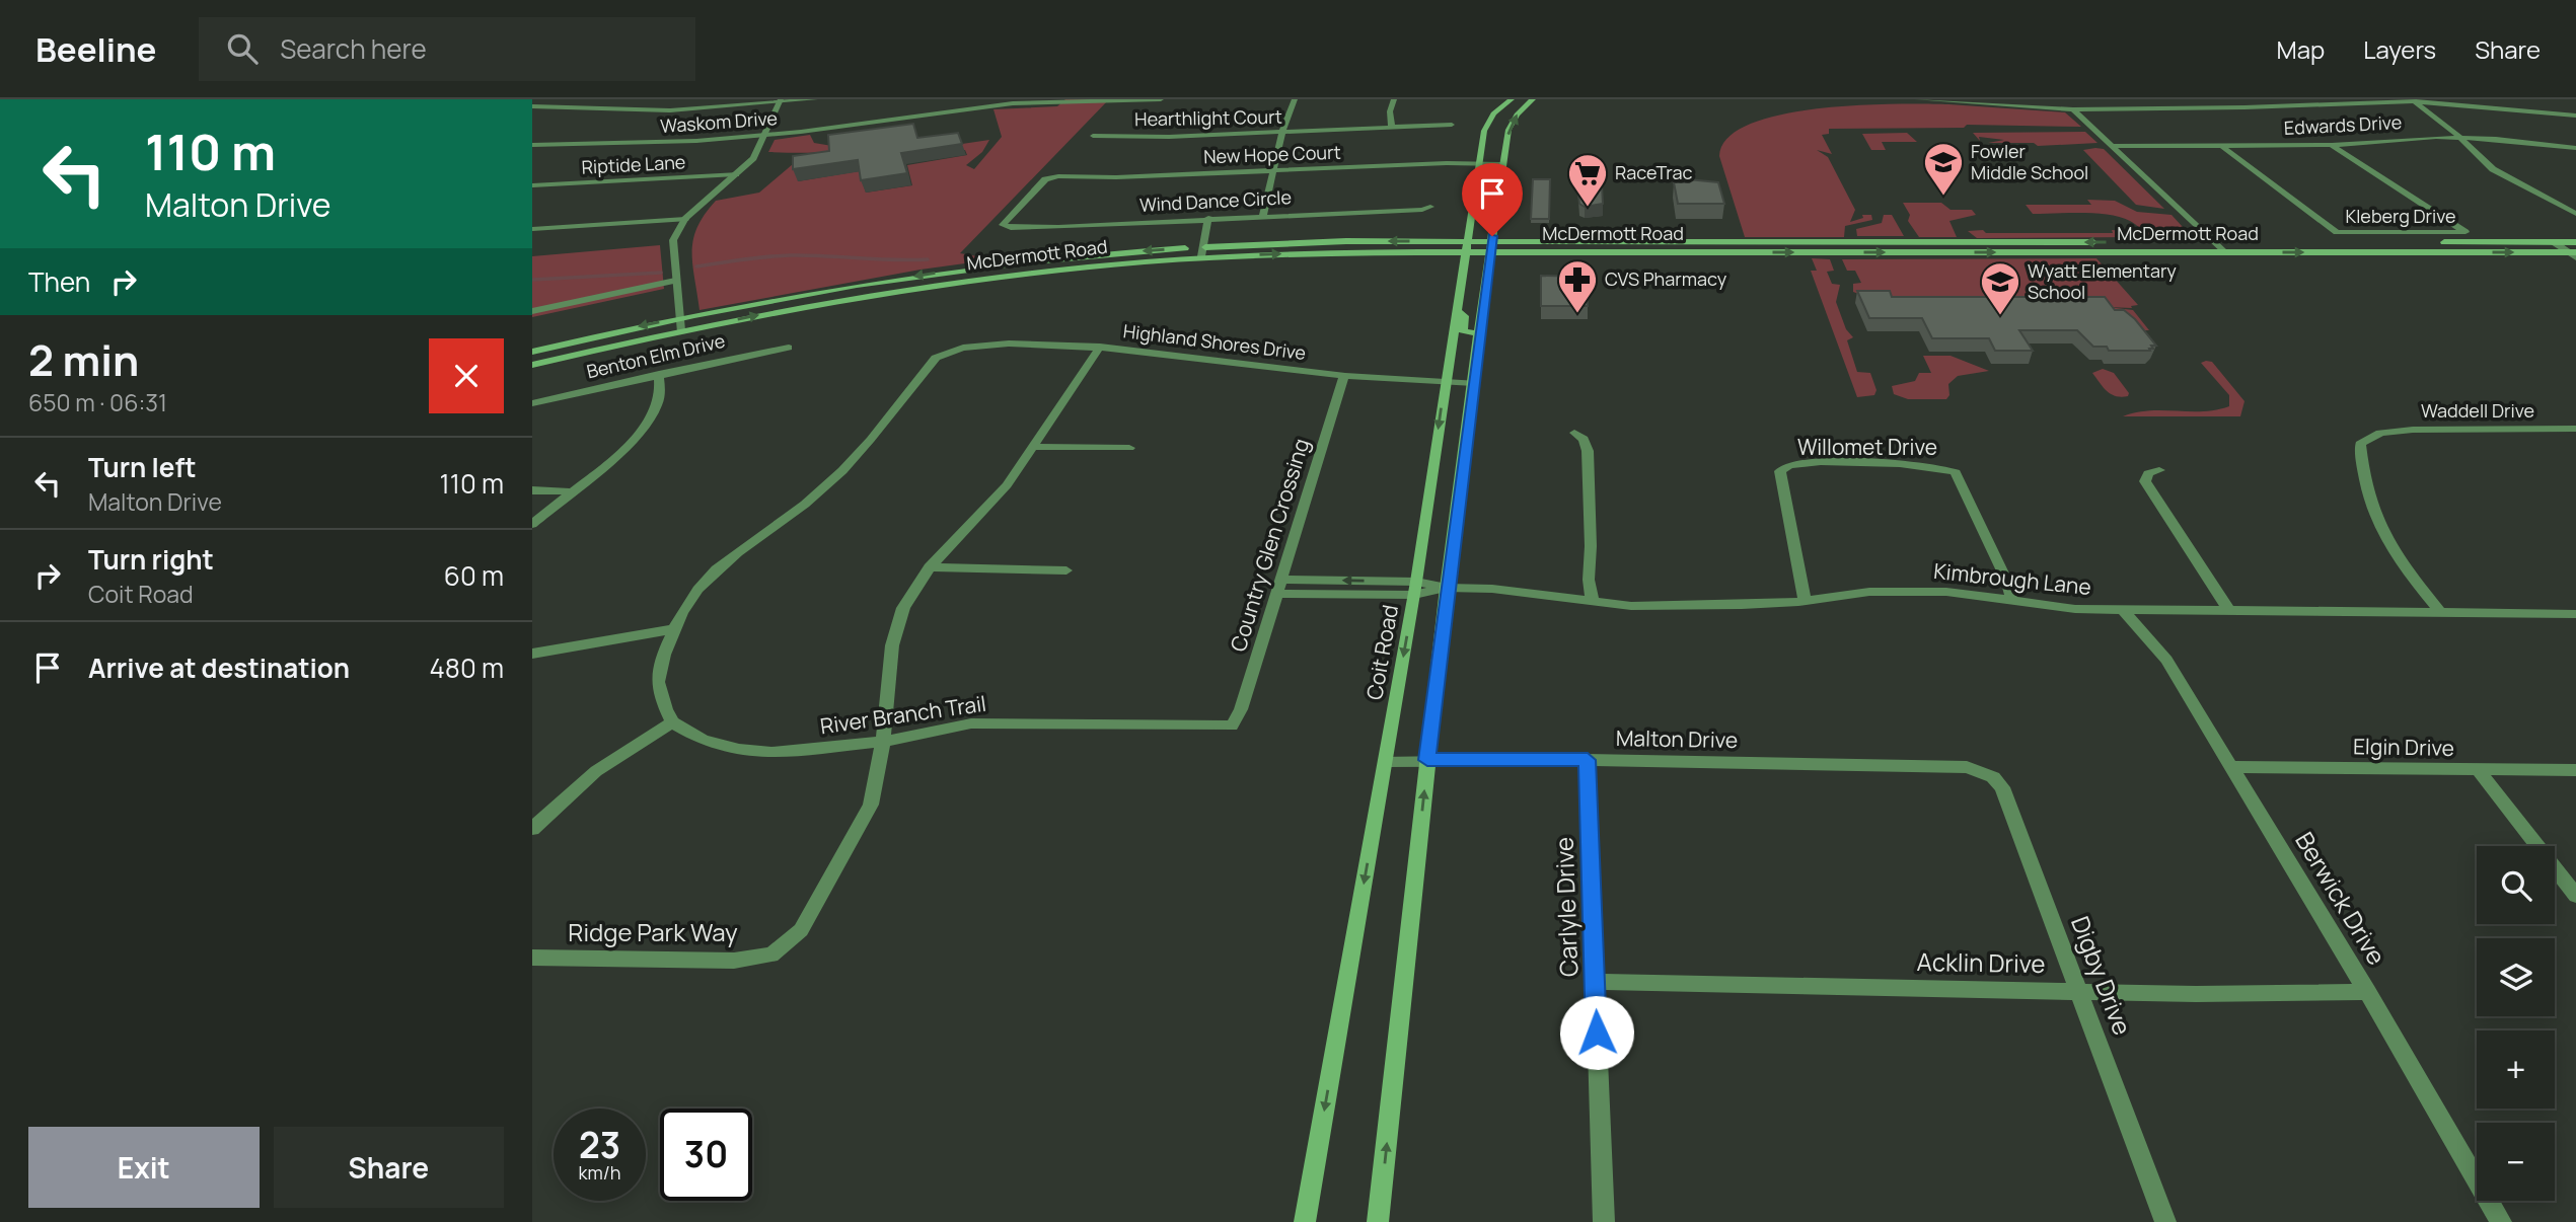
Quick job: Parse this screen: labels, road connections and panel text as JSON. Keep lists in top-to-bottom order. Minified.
{"streets":{"main road":["McDermott Road","Coit Road"],"street":["Hearthlight Court","Waskom Drive","Edwards Drive","New Hope Court","Riptide Lane","Wind Dance Circle","Kleberg Drive","Highland Shores Drive","Benton Elm Drive","Waddell Drive","Willomet Drive","Country Glen Crossing","Kimbrough Lane","River Branch Trail","Malton Drive","Elgin Drive","Berwick Drive","Carlyle Drive","Ridge Park Way","Acklin Drive","Digby Drive"]},"crossings":[["Edwards Drive","Kleberg Drive"],["New Hope Court","Wind Dance Circle"],["New Hope Court","Coit Road"],["McDermott Road","Coit Road"],["Highland Shores Drive","Country Glen Crossing"],["Highland Shores Drive","Coit Road"],["Waddell Drive","Kimbrough Lane"],["Willomet Drive","Kimbrough Lane"],["Country Glen Crossing","River Branch Trail"],["Kimbrough Lane","Coit Road"],["Kimbrough Lane","Berwick Drive"],["Coit Road","Malton Drive"],["River Branch Trail","Ridge Park Way"],["Malton Drive","Carlyle Drive"],["Malton Drive","Digby Drive"],["Elgin Drive","Berwick Drive"],["Berwick Drive","Acklin Drive"],["Carlyle Drive","Acklin Drive"],["Acklin Drive","Digby Drive"]],"places":{"school or university":["Fowler Middle School","Wyatt Elementary School"],"supermarket":["RaceTrac"],"pharmacy":["CVS Pharmacy"]},"page":{"header":"Beeline","search":"Search here","nav":["Map","Layers","Share"],"turn":["110 m","Malton Drive"],"then":"Then","heading":["2 min","650 m · 06:31"],"list":[{"name":"Turn left","note":"Malton Drive","value":"110 m"},{"name":"Turn right","note":"Coit Road","value":"60 m"},{"name":"Arrive at destination","value":"480 m"}],"map_buttons":["+","−"],"speed":"23 km/h","limit":"30","buttons":["Exit","Share"]}}
